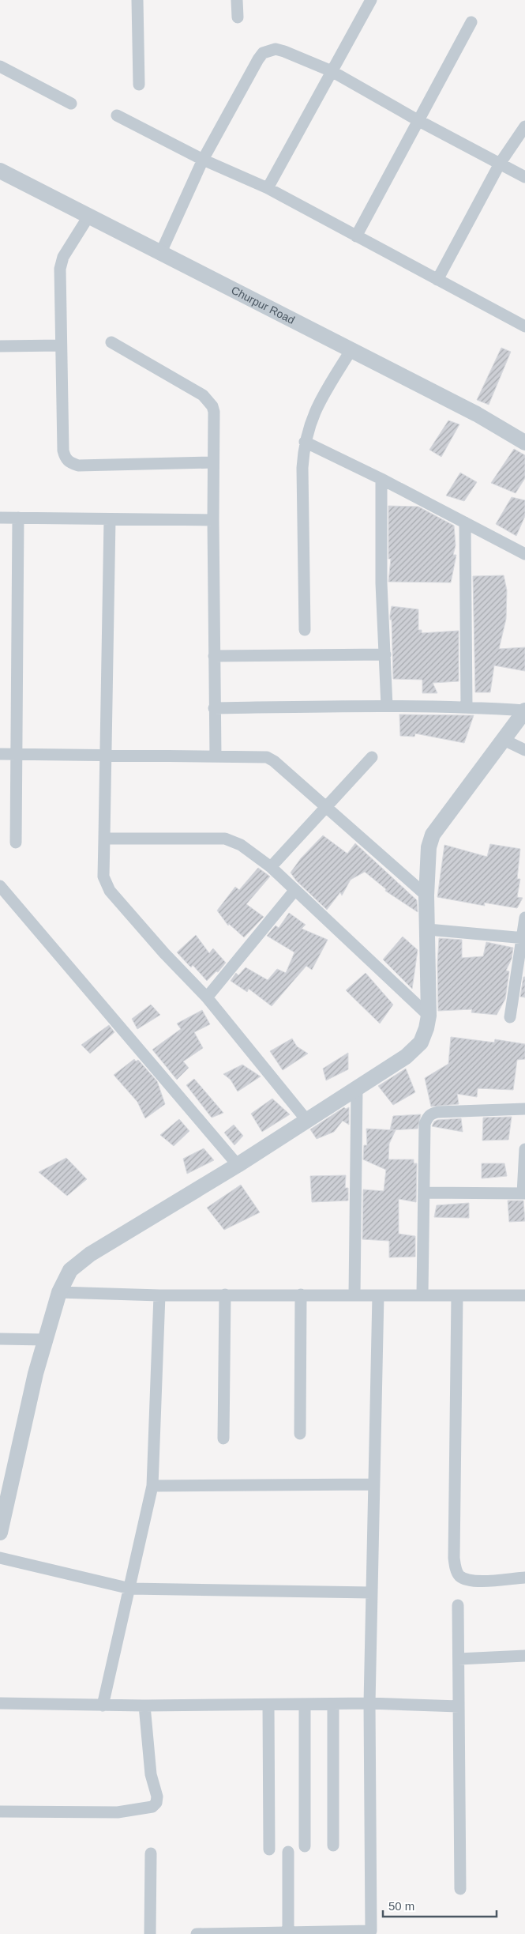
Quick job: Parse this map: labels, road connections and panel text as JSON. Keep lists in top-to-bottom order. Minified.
{"streets":{"street":["Churpur Road"]},"scale_bar":"50 m"}
